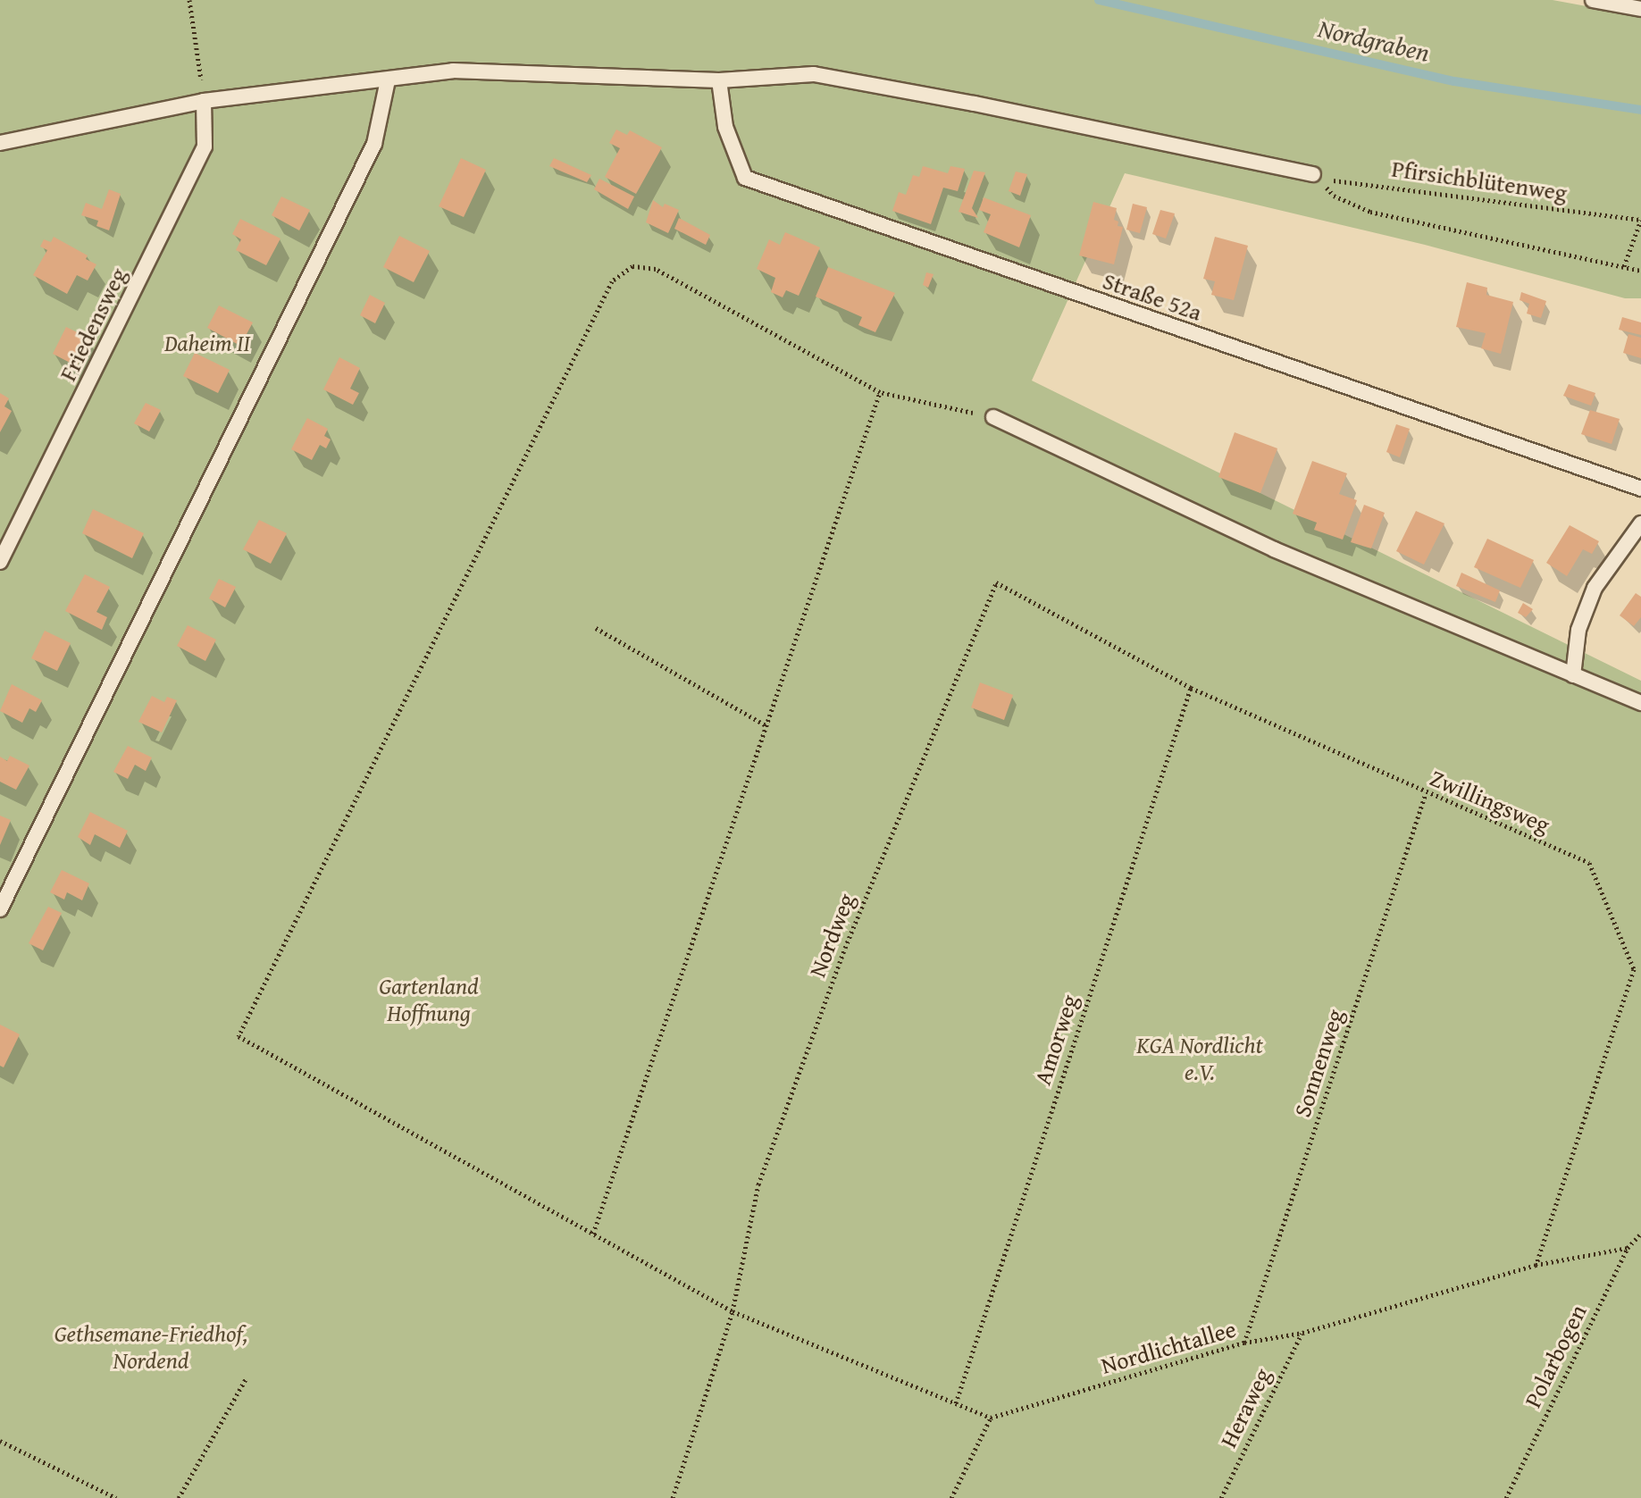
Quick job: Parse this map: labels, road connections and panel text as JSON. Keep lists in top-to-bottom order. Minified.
{"streets":{"lane":["Straße 52a","Friedensweg"],"path":["Pfirsichblütenweg","Zwillingsweg","Nordweg","Amorweg","Sonnenweg","Nordlichtallee","Polarbogen","Heraweg"]},"crossings":[["Zwillingsweg","Nordweg"],["Zwillingsweg","Amorweg"],["Zwillingsweg","Sonnenweg"],["Zwillingsweg","Nordlichtallee"],["Sonnenweg","Nordlichtallee"],["Nordlichtallee","Polarbogen"],["Nordlichtallee","Heraweg"]],"water":["Nordgraben"],"parks":["Daheim II","Gartenland Hoffnung","KGA Nordlicht e.V.","Gethsemane-Friedhof, Nordend"]}
